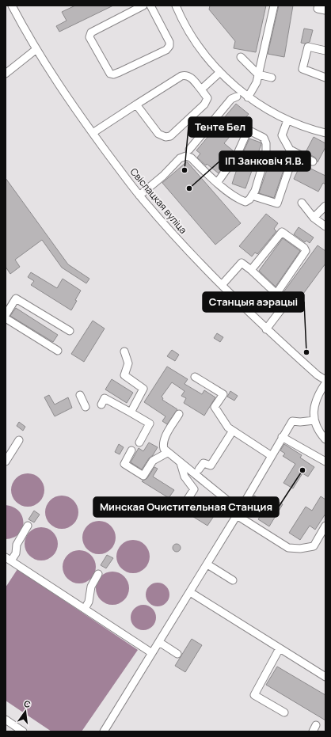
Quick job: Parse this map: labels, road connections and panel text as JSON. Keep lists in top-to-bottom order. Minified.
{"streets":{"street":["Свіслацкая вуліца"]},"places":["Тенте Бел","ІП Занковіч Я.В.","Станцыя аэрацыі","Минская Очистительная Станция"],"north":"top"}
